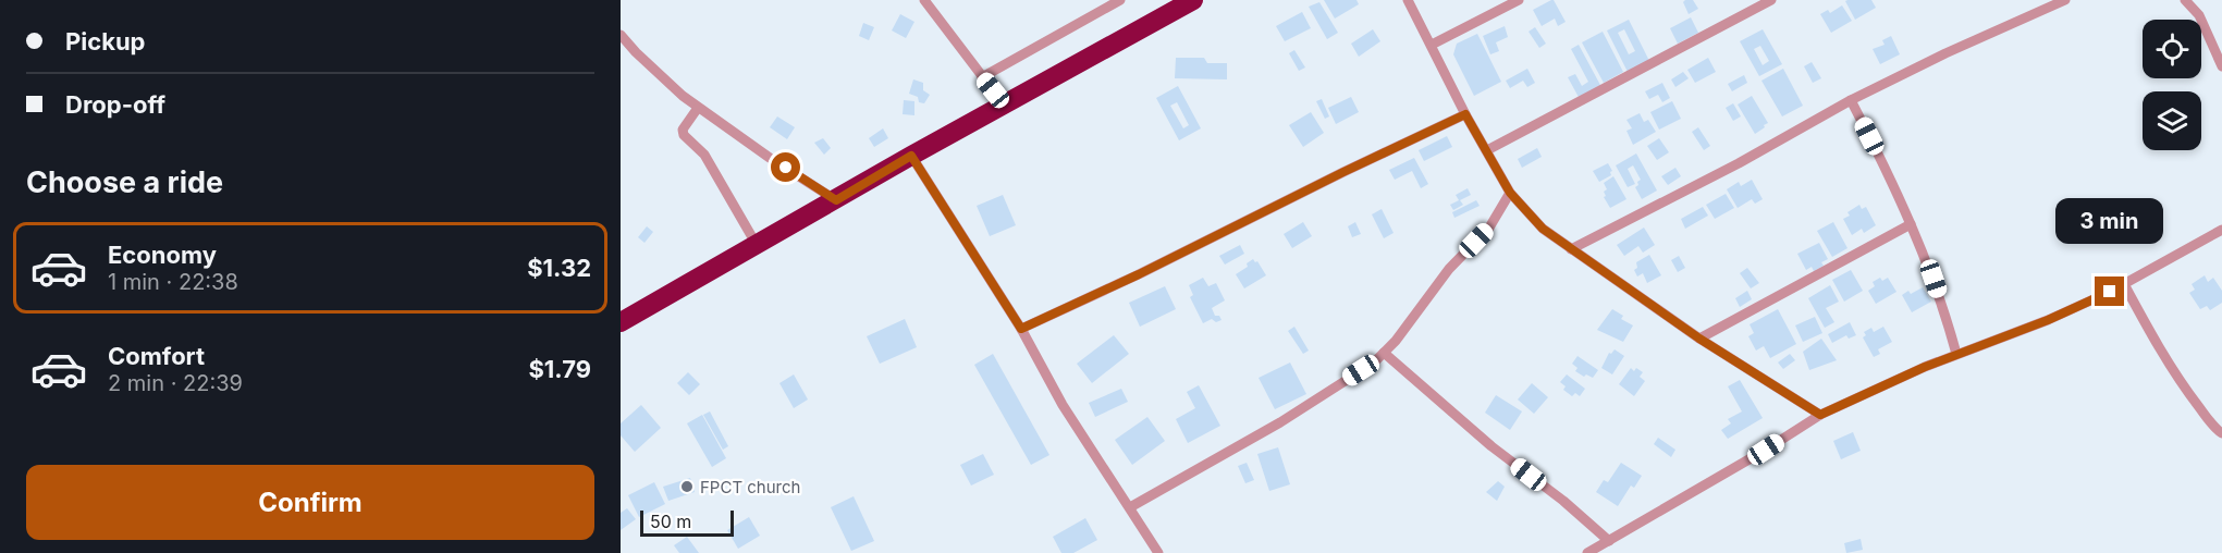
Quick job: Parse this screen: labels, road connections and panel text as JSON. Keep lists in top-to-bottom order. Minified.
{"places":["FPCT church"],"scale_bar":"50 m","page":{"banner":["Pickup","Drop-off"],"heading":"Choose a ride","bubble":"3 min","list":[{"name":"Economy","note":"1 min · 22:38","value":"$1.32"},{"name":"Comfort","note":"2 min · 22:39","value":"$1.79"}],"buttons":"Confirm","scale":"50 m"}}
